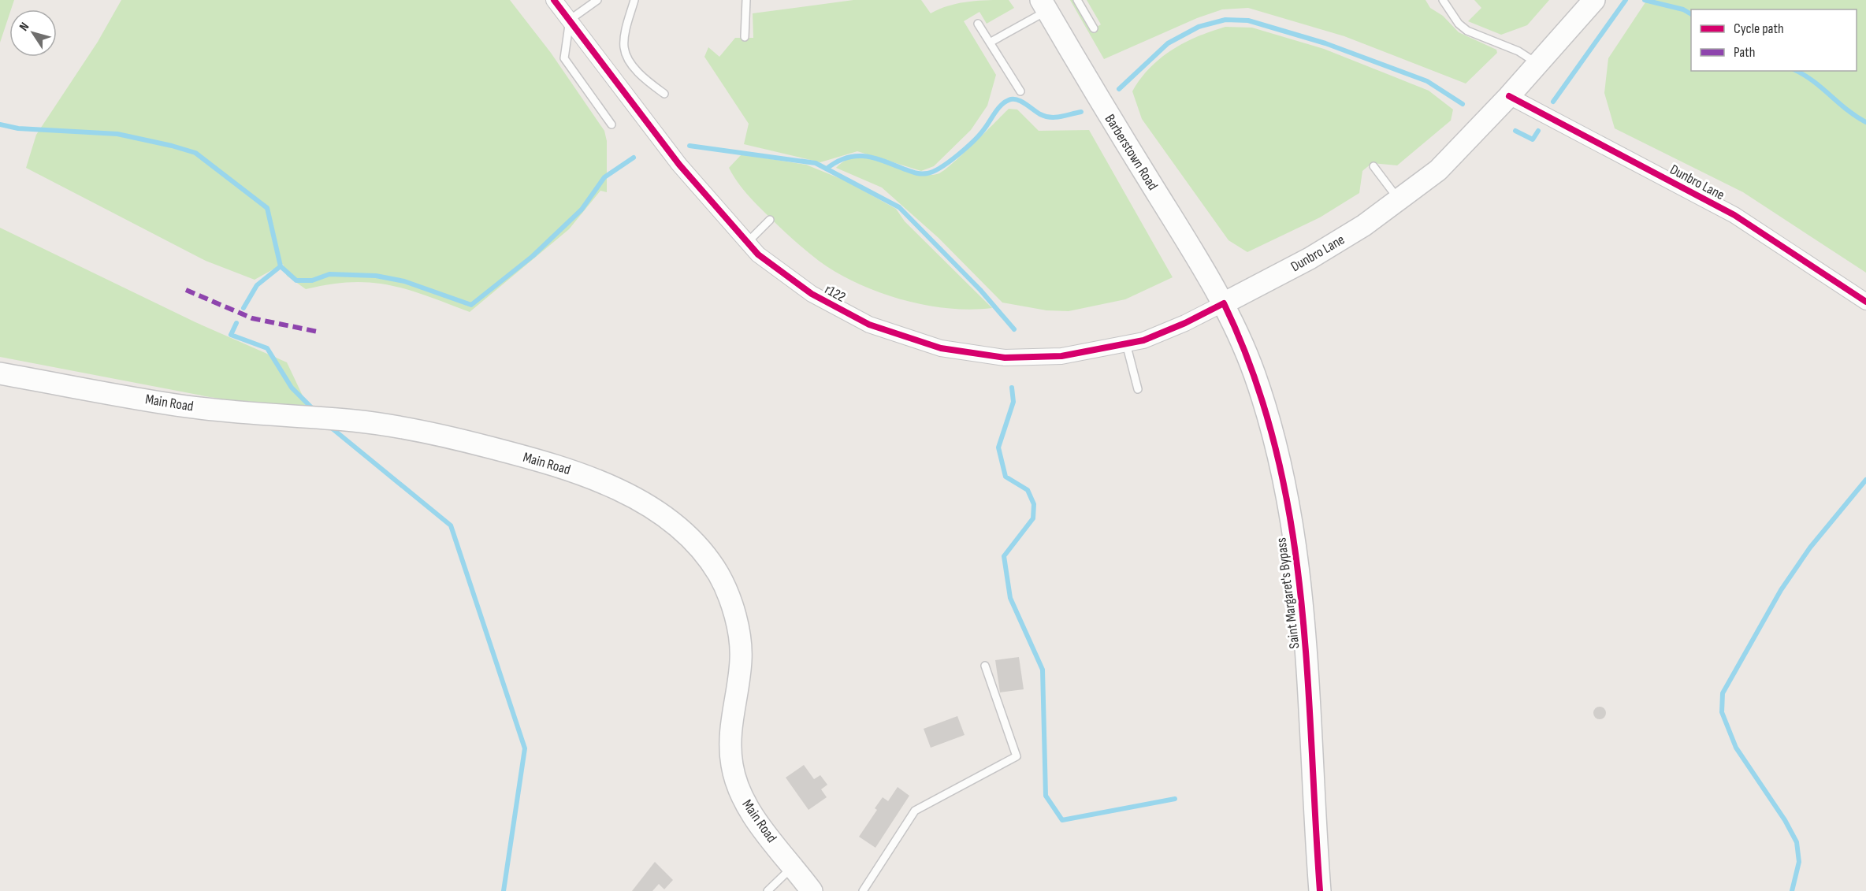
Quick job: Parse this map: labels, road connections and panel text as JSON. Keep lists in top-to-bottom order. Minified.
{"streets":{"main road":["Barberstown Road","Dunbro Lane","Main Road","Saint Margaret's Bypass"],"street":["r122"]},"crossings":[["Barberstown Road","Dunbro Lane"],["Barberstown Road","r122"],["Barberstown Road","Saint Margaret's Bypass"],["Dunbro Lane","r122"],["Dunbro Lane","Saint Margaret's Bypass"],["r122","Saint Margaret's Bypass"]],"legend":["Cycle path","Path"],"north":"top left"}
